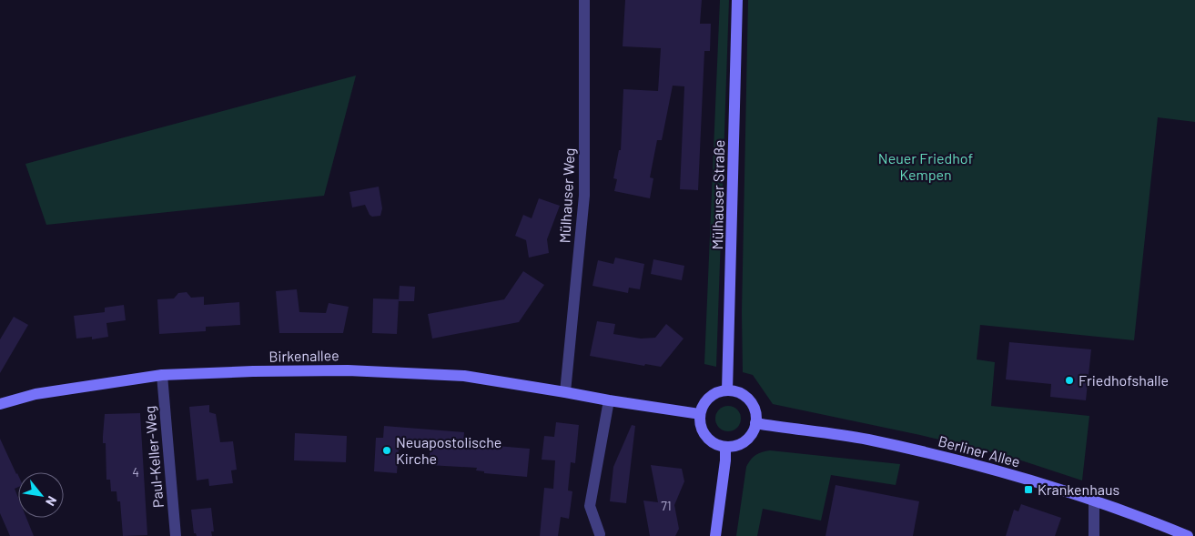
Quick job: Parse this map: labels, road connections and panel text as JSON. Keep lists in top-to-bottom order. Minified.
{"streets":{"street":["Mülhauser Straße","Mülhauser Weg","Birkenallee","Berliner Allee","Paul-Keller-Weg"]},"crossings":[["Mülhauser Straße","Birkenallee"],["Mülhauser Straße","Berliner Allee"],["Mülhauser Weg","Birkenallee"],["Birkenallee","Berliner Allee"],["Birkenallee","Paul-Keller-Weg"]],"parks":["Neuer Friedhof Kempen"],"places":{"other":["Friedhofshalle","Neuapostolische Kirche"],"transit":["Krankenhaus"]},"house_numbers":["4","71"],"north":"bottom right"}
